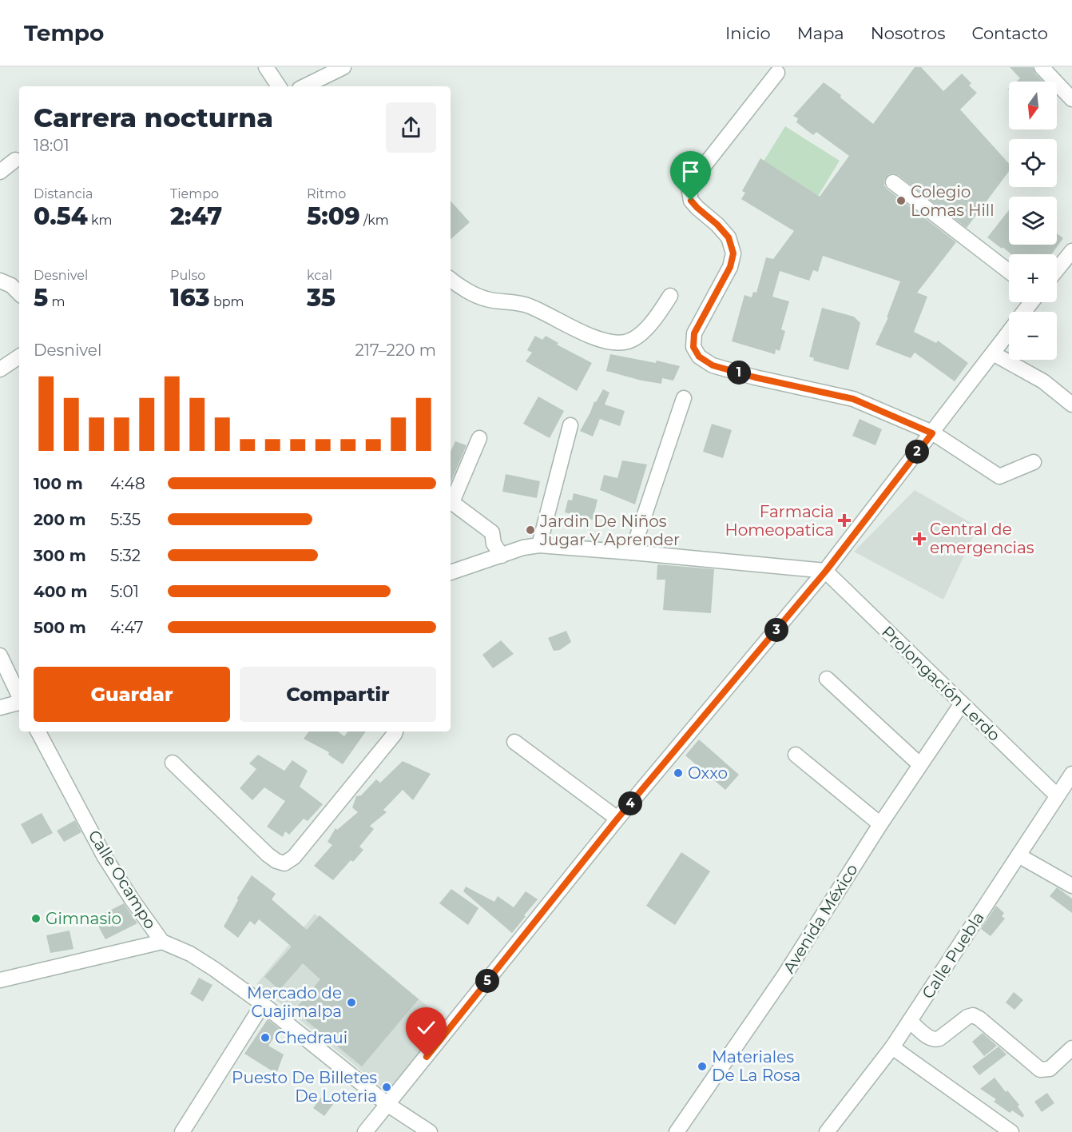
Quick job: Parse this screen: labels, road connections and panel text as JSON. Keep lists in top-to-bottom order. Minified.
{"streets":{"street":["Prolongación Lerdo","Calle Ocampo","Avenida México","Calle Puebla"]},"crossings":[["Prolongación Lerdo","Avenida México"],["Prolongación Lerdo","Calle Puebla"]],"places":{"other":["Colegio Lomas Hill","Jardin De Niños Jugar Y Aprender","Oxxo","Gimnasio","Mercado de Cuajimalpa","Chedraui","Materiales De La Rosa","Puesto De Billetes De Loteria"],"health":["Farmacia Homeopatica","Central de emergencias"]},"north":"bottom","page":{"header":"Tempo","nav":["Inicio","Mapa","Nosotros","Contacto"],"map_buttons":["+","−"],"heading":["Carrera nocturna","18:01"],"stats":[["Distancia","0.54 km"],["Tiempo","2:47"],["Ritmo","5:09 /km"],["Desnivel","5 m"],["Pulso","163 bpm"],["kcal","35"]],"chart":["Desnivel","217–220 m"],"pins":["1","2","3","4","5"],"list":[{"name":"100 m","note":"4:48"},{"name":"200 m","note":"5:35"},{"name":"300 m","note":"5:32"},{"name":"400 m","note":"5:01"},{"name":"500 m","note":"4:47"}],"buttons":["Guardar","Compartir"]}}
